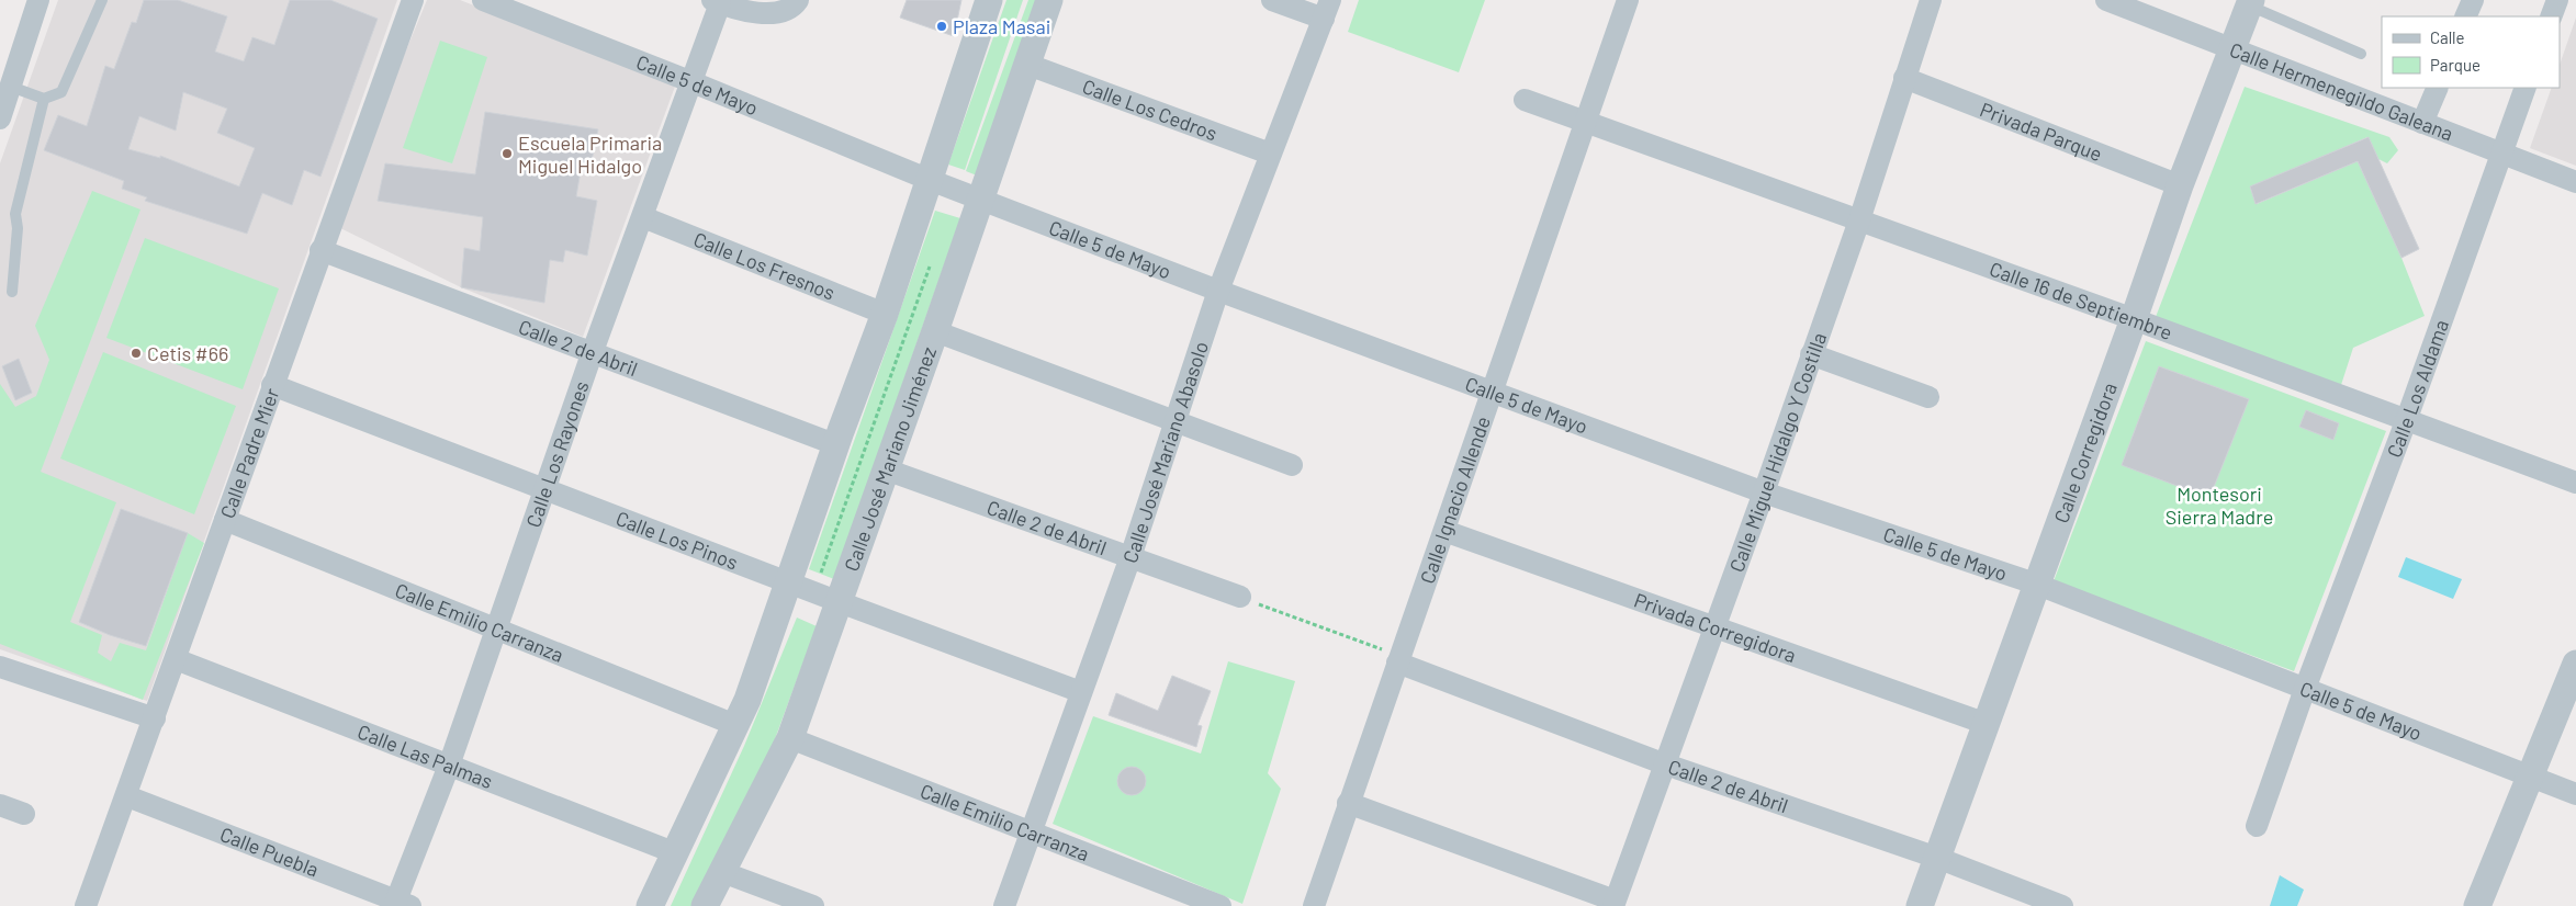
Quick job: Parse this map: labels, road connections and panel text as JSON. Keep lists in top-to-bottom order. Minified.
{"streets":{"street":["Calle 5 de Mayo","Calle Hermenegildo Galeana","Calle Los Cedros","Privada Parque","Calle Los Fresnos","Calle 16 de Septiembre","Calle 2 de Abril","Calle Los Aldama","Calle José Mariano Abasolo","Calle Miguel Hidalgo Y Costilla","Calle Padre Mier","Calle Corregidora","Calle Los Rayones","Calle José Mariano Jiménez","Calle Ignacio Allende","Calle Los Pinos","Calle Emilio Carranza","Privada Corregidora","Calle Las Palmas","Calle Puebla"]},"crossings":[["Calle 5 de Mayo","Calle Los Aldama"],["Calle 5 de Mayo","Calle José Mariano Abasolo"],["Calle 5 de Mayo","Calle Miguel Hidalgo Y Costilla"],["Calle 5 de Mayo","Calle Corregidora"],["Calle 5 de Mayo","Calle Los Rayones"],["Calle 5 de Mayo","Calle José Mariano Jiménez"],["Calle 5 de Mayo","Calle Ignacio Allende"],["Calle Hermenegildo Galeana","Calle Los Aldama"],["Calle Hermenegildo Galeana","Calle Corregidora"],["Calle Los Cedros","Calle José Mariano Abasolo"],["Calle Los Cedros","Calle José Mariano Jiménez"],["Privada Parque","Calle Miguel Hidalgo Y Costilla"],["Privada Parque","Calle Corregidora"],["Calle Los Fresnos","Calle Los Rayones"],["Calle 16 de Septiembre","Calle Los Aldama"],["Calle 16 de Septiembre","Calle Miguel Hidalgo Y Costilla"],["Calle 16 de Septiembre","Calle Corregidora"],["Calle 16 de Septiembre","Calle Ignacio Allende"],["Calle 2 de Abril","Calle José Mariano Abasolo"],["Calle 2 de Abril","Calle Miguel Hidalgo Y Costilla"],["Calle 2 de Abril","Calle Padre Mier"],["Calle 2 de Abril","Calle Corregidora"],["Calle 2 de Abril","Calle Los Rayones"],["Calle 2 de Abril","Calle José Mariano Jiménez"],["Calle 2 de Abril","Calle Ignacio Allende"],["Calle José Mariano Abasolo","Calle Los Pinos"],["Calle José Mariano Abasolo","Calle Emilio Carranza"],["Calle Miguel Hidalgo Y Costilla","Calle Ignacio Allende"],["Calle Miguel Hidalgo Y Costilla","Privada Corregidora"],["Calle Padre Mier","Calle Los Pinos"],["Calle Padre Mier","Calle Emilio Carranza"],["Calle Padre Mier","Calle Las Palmas"],["Calle Padre Mier","Calle Puebla"],["Calle Corregidora","Privada Corregidora"],["Calle Los Rayones","Calle Los Pinos"],["Calle Los Rayones","Calle Emilio Carranza"],["Calle Los Rayones","Calle Las Palmas"],["Calle Los Rayones","Calle Puebla"],["Calle José Mariano Jiménez","Calle Los Pinos"],["Calle José Mariano Jiménez","Calle Emilio Carranza"],["Calle Ignacio Allende","Privada Corregidora"]],"parks":["Montesori Sierra Madre"],"places":["Plaza Masai","Escuela Primaria Miguel Hidalgo","Cetis #66"],"legend":["Calle","Parque"]}
